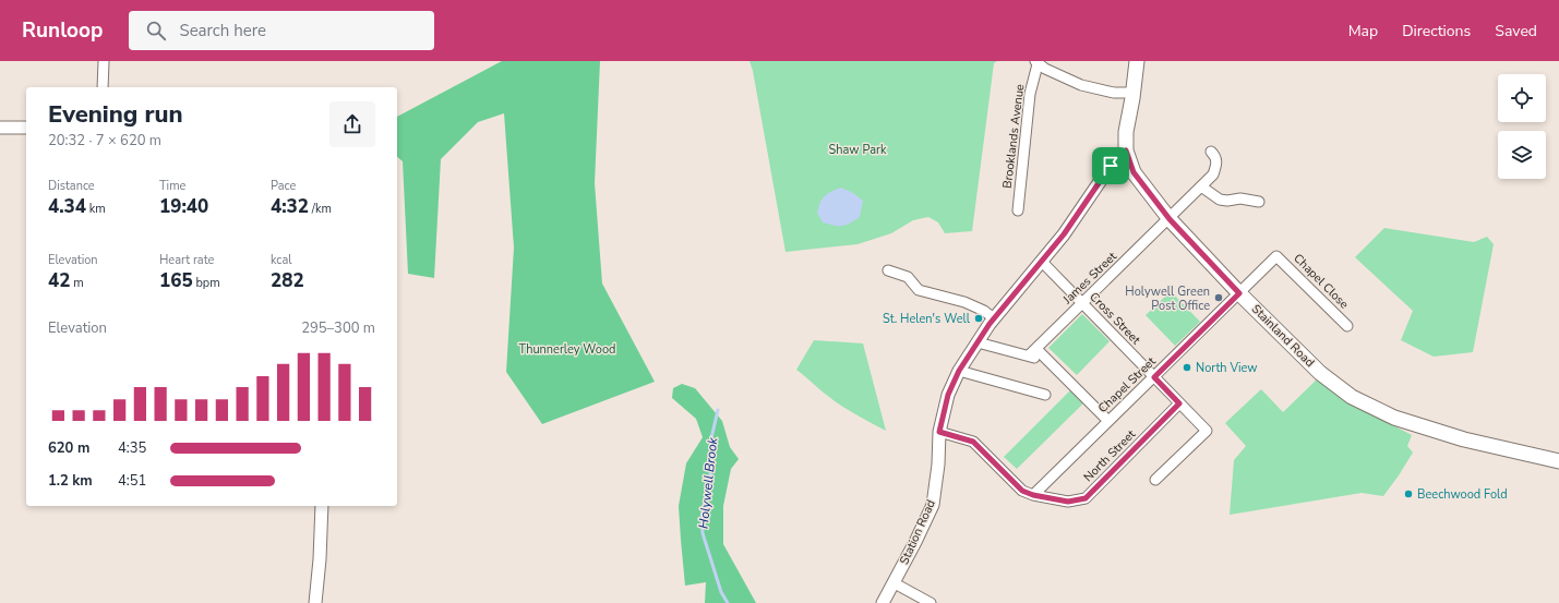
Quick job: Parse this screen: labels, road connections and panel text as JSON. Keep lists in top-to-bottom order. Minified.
{"streets":{"main road":["Stainland Road"],"street":["Brooklands Avenue","James Street","Chapel Close","Cross Street","Chapel Street","North Street","Station Road"]},"crossings":[["James Street","Cross Street"],["James Street","Stainland Road"],["Chapel Close","Stainland Road"],["Chapel Close","Chapel Street"],["Cross Street","Chapel Street"],["Cross Street","North Street"],["Cross Street","Station Road"],["Stainland Road","Chapel Street"],["Stainland Road","Station Road"],["Chapel Street","North Street"],["North Street","Station Road"]],"water":["Holywell Brook"],"parks":["Shaw Park","Thunnerley Wood"],"places":["Holywell Green Post Office","St. Helen's Well","North View","Beechwood Fold"],"page":{"header":"Runloop","search":"Search here","nav":["Map","Directions","Saved"],"heading":["Evening run","20:32 · 7 × 620 m"],"stats":[["Distance","4.34 km"],["Time","19:40"],["Pace","4:32 /km"],["Elevation","42 m"],["Heart rate","165 bpm"],["kcal","282"]],"chart":["Elevation","295–300 m"],"list":[{"name":"620 m","note":"4:35"},{"name":"1.2 km","note":"4:51"}]}}
